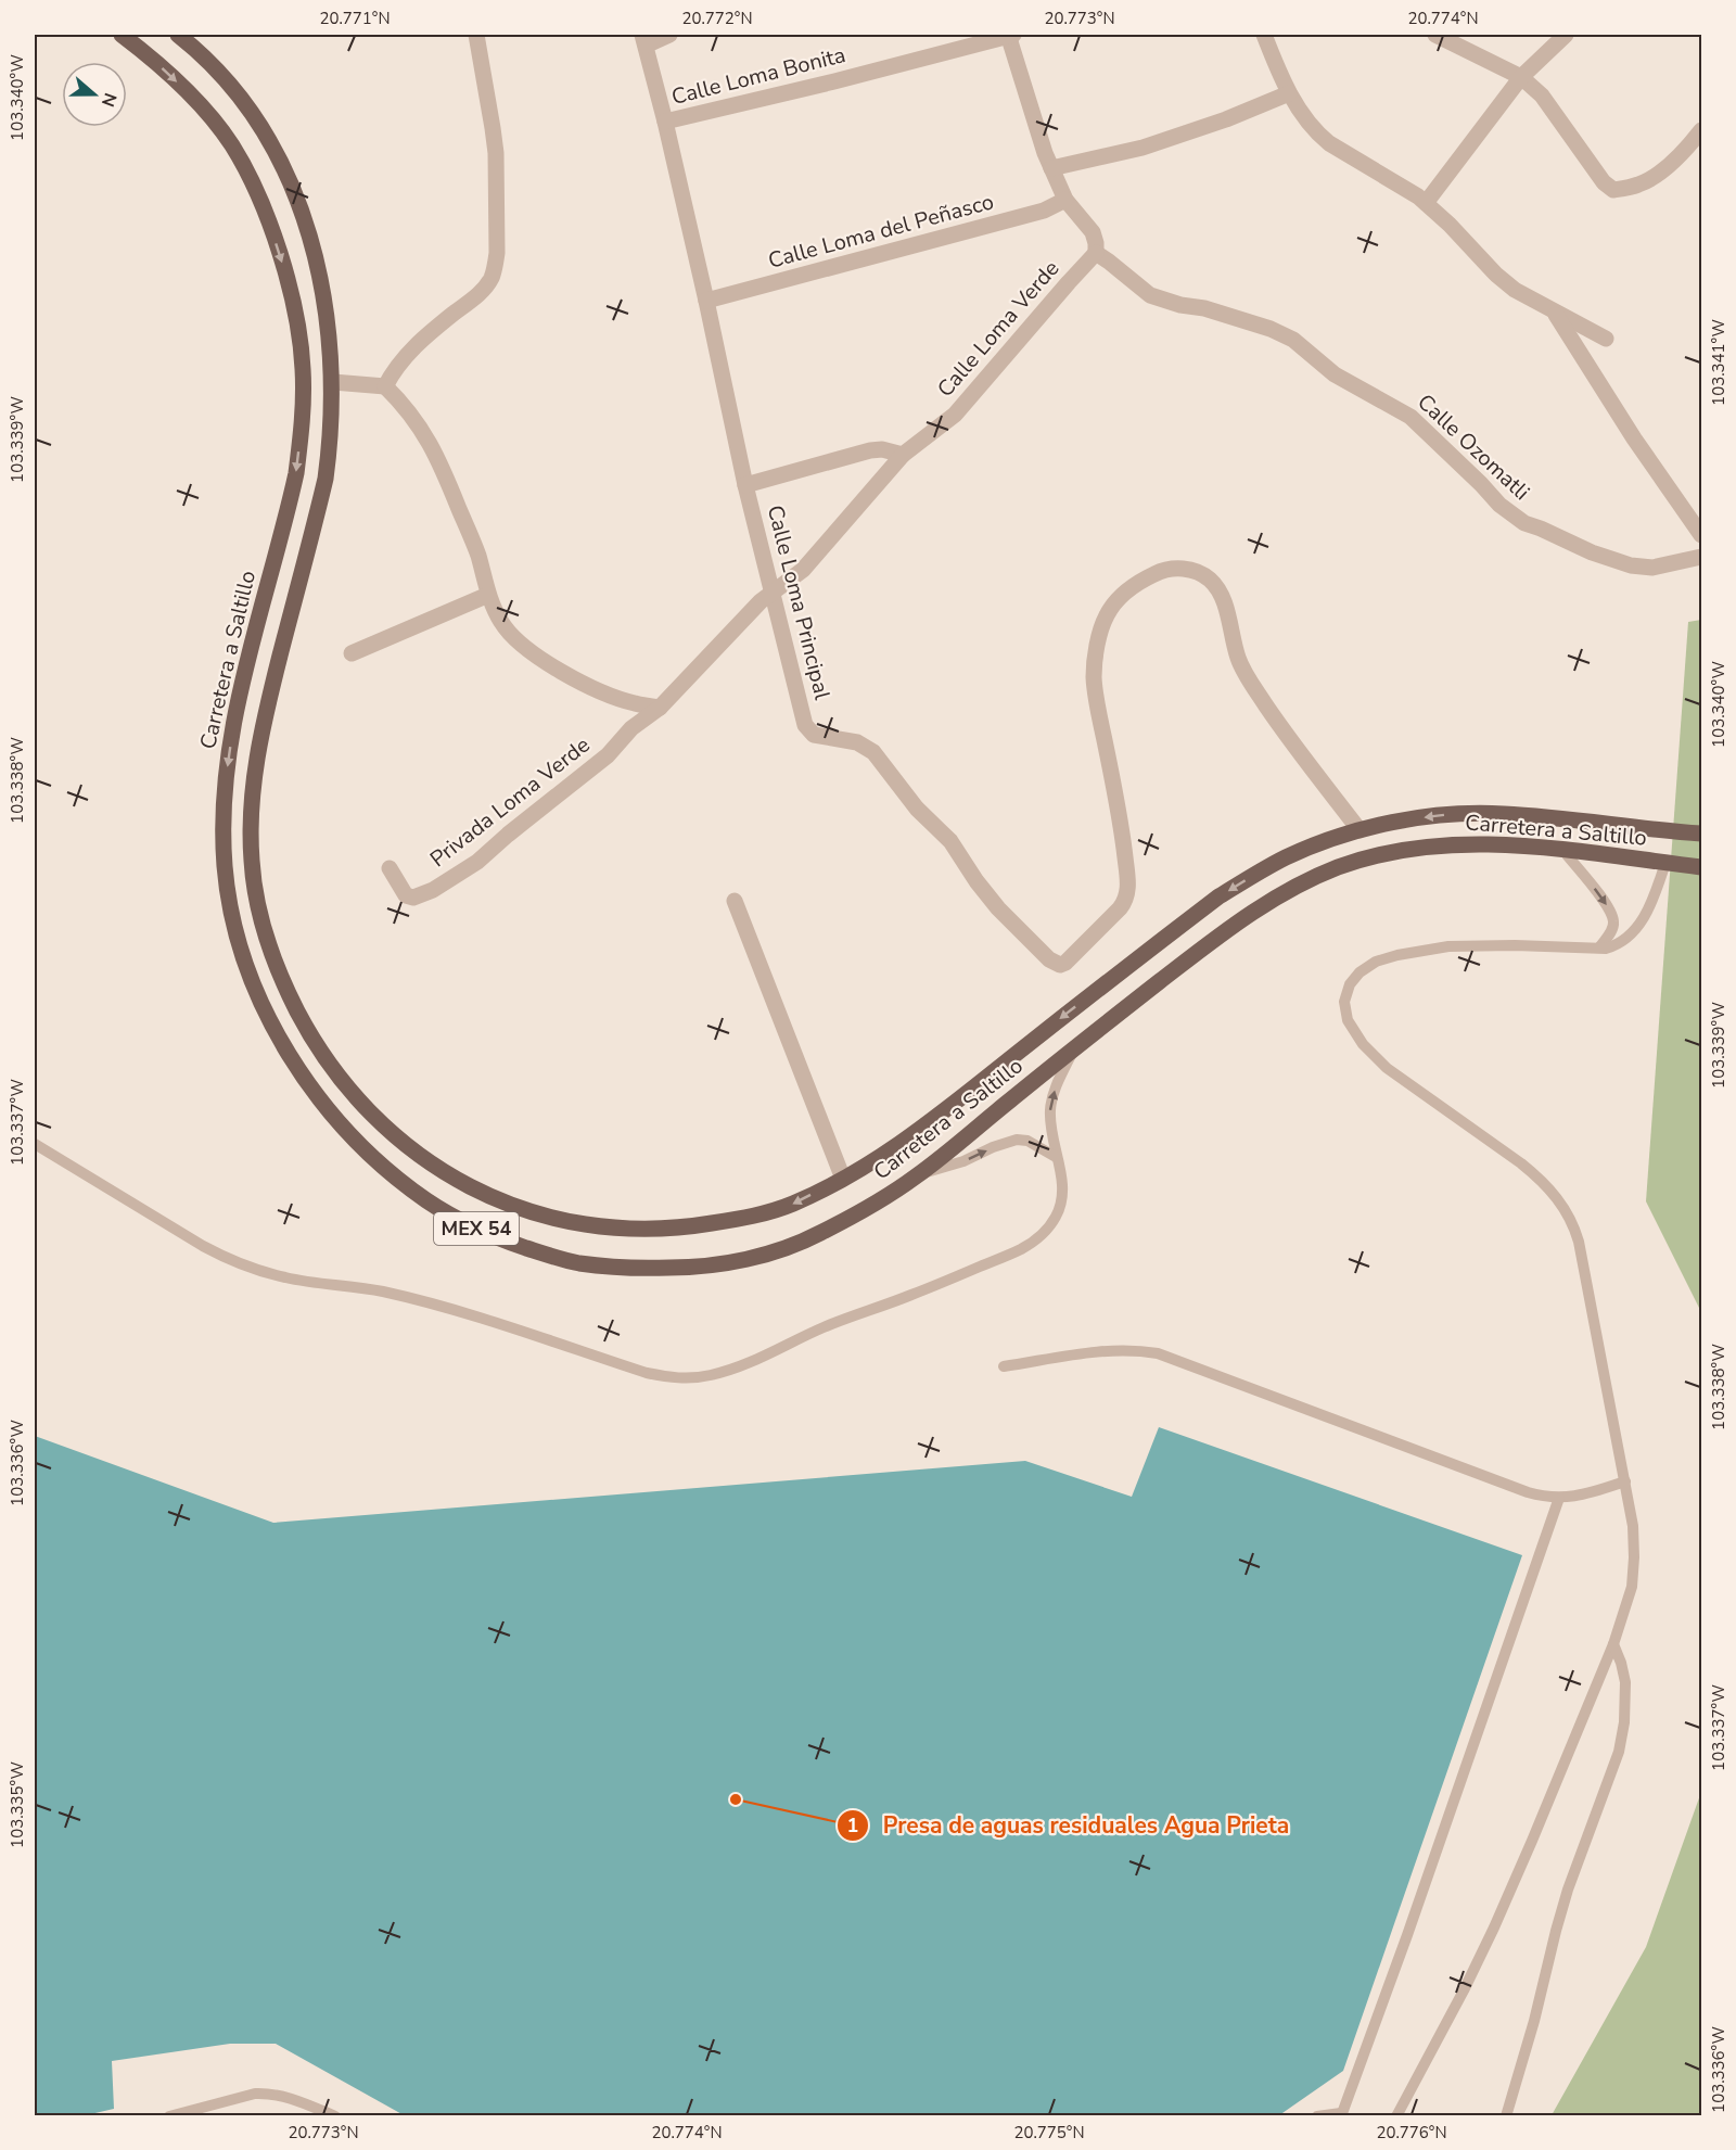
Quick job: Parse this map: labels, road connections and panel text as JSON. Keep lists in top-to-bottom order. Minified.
{"streets":{"main road":["Carretera a Saltillo","MEX 54"],"street":["Calle Loma Bonita","Calle Loma del Peñasco","Calle Loma Verde","Calle Ozomatli","Calle Loma Principal","Privada Loma Verde"]},"crossings":[["Calle Loma Bonita","Calle Loma Principal"],["Calle Loma del Peñasco","Calle Loma Principal"],["Calle Loma Verde","Calle Ozomatli"],["Calle Loma Verde","Calle Loma Principal"],["Calle Loma Verde","Privada Loma Verde"],["Calle Loma Principal","Carretera a Saltillo"]],"places":["Presa de aguas residuales Agua Prieta"],"north":"right","coordinates":["20.771°N","20.772°N","20.773°N","20.774°N","103.340°W","103.341°W","103.339°W","103.338°W","103.337°W","103.336°W","103.335°W","20.775°N","20.776°N"]}
